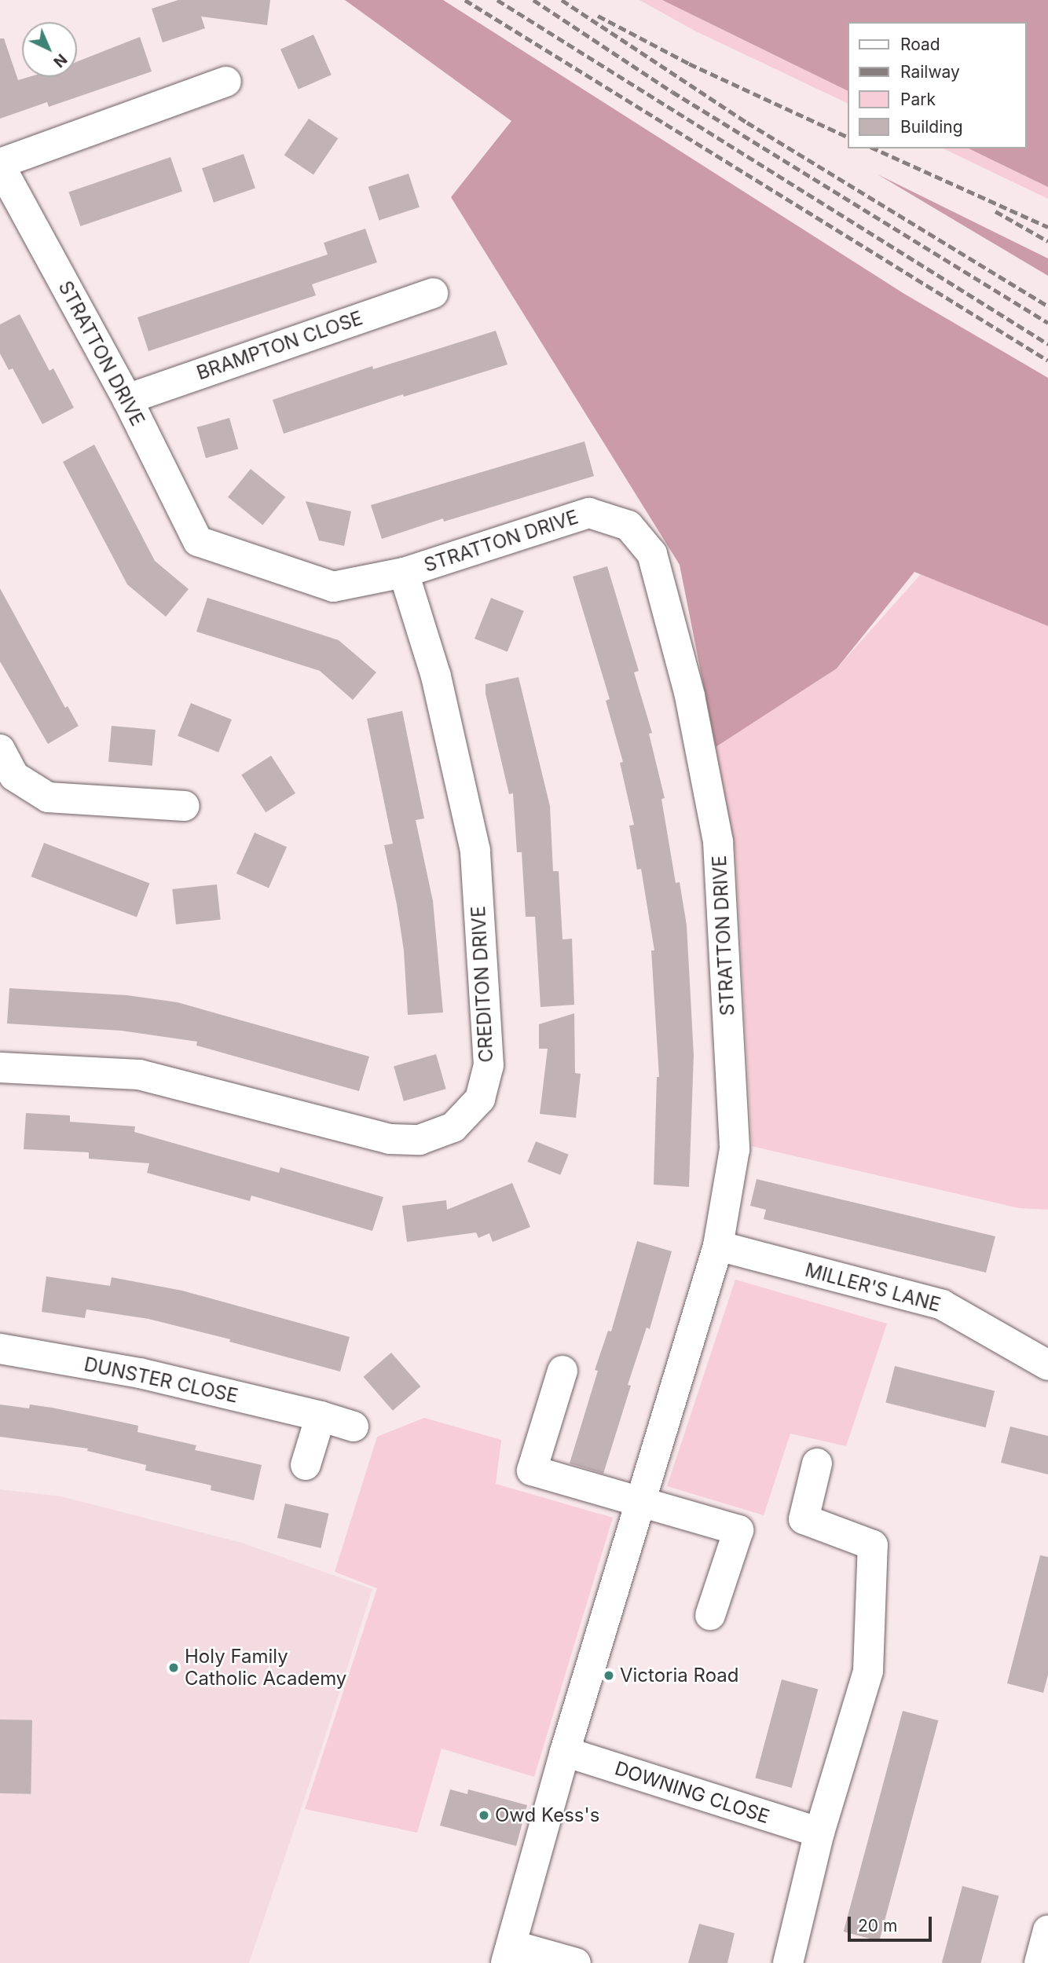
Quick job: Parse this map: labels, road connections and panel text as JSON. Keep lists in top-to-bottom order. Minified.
{"streets":{"street":["BRAMPTON CLOSE","STRATTON DRIVE","CREDITON DRIVE","MILLER'S LANE","DUNSTER CLOSE","DOWNING CLOSE"]},"crossings":[["BRAMPTON CLOSE","STRATTON DRIVE"],["STRATTON DRIVE","CREDITON DRIVE"],["STRATTON DRIVE","MILLER'S LANE"]],"places":["Holy Family Catholic Academy","Victoria Road","Owd Kess's"],"legend":["Road","Railway","Park","Building"],"scale_bar":"20 m","north":"bottom right"}
